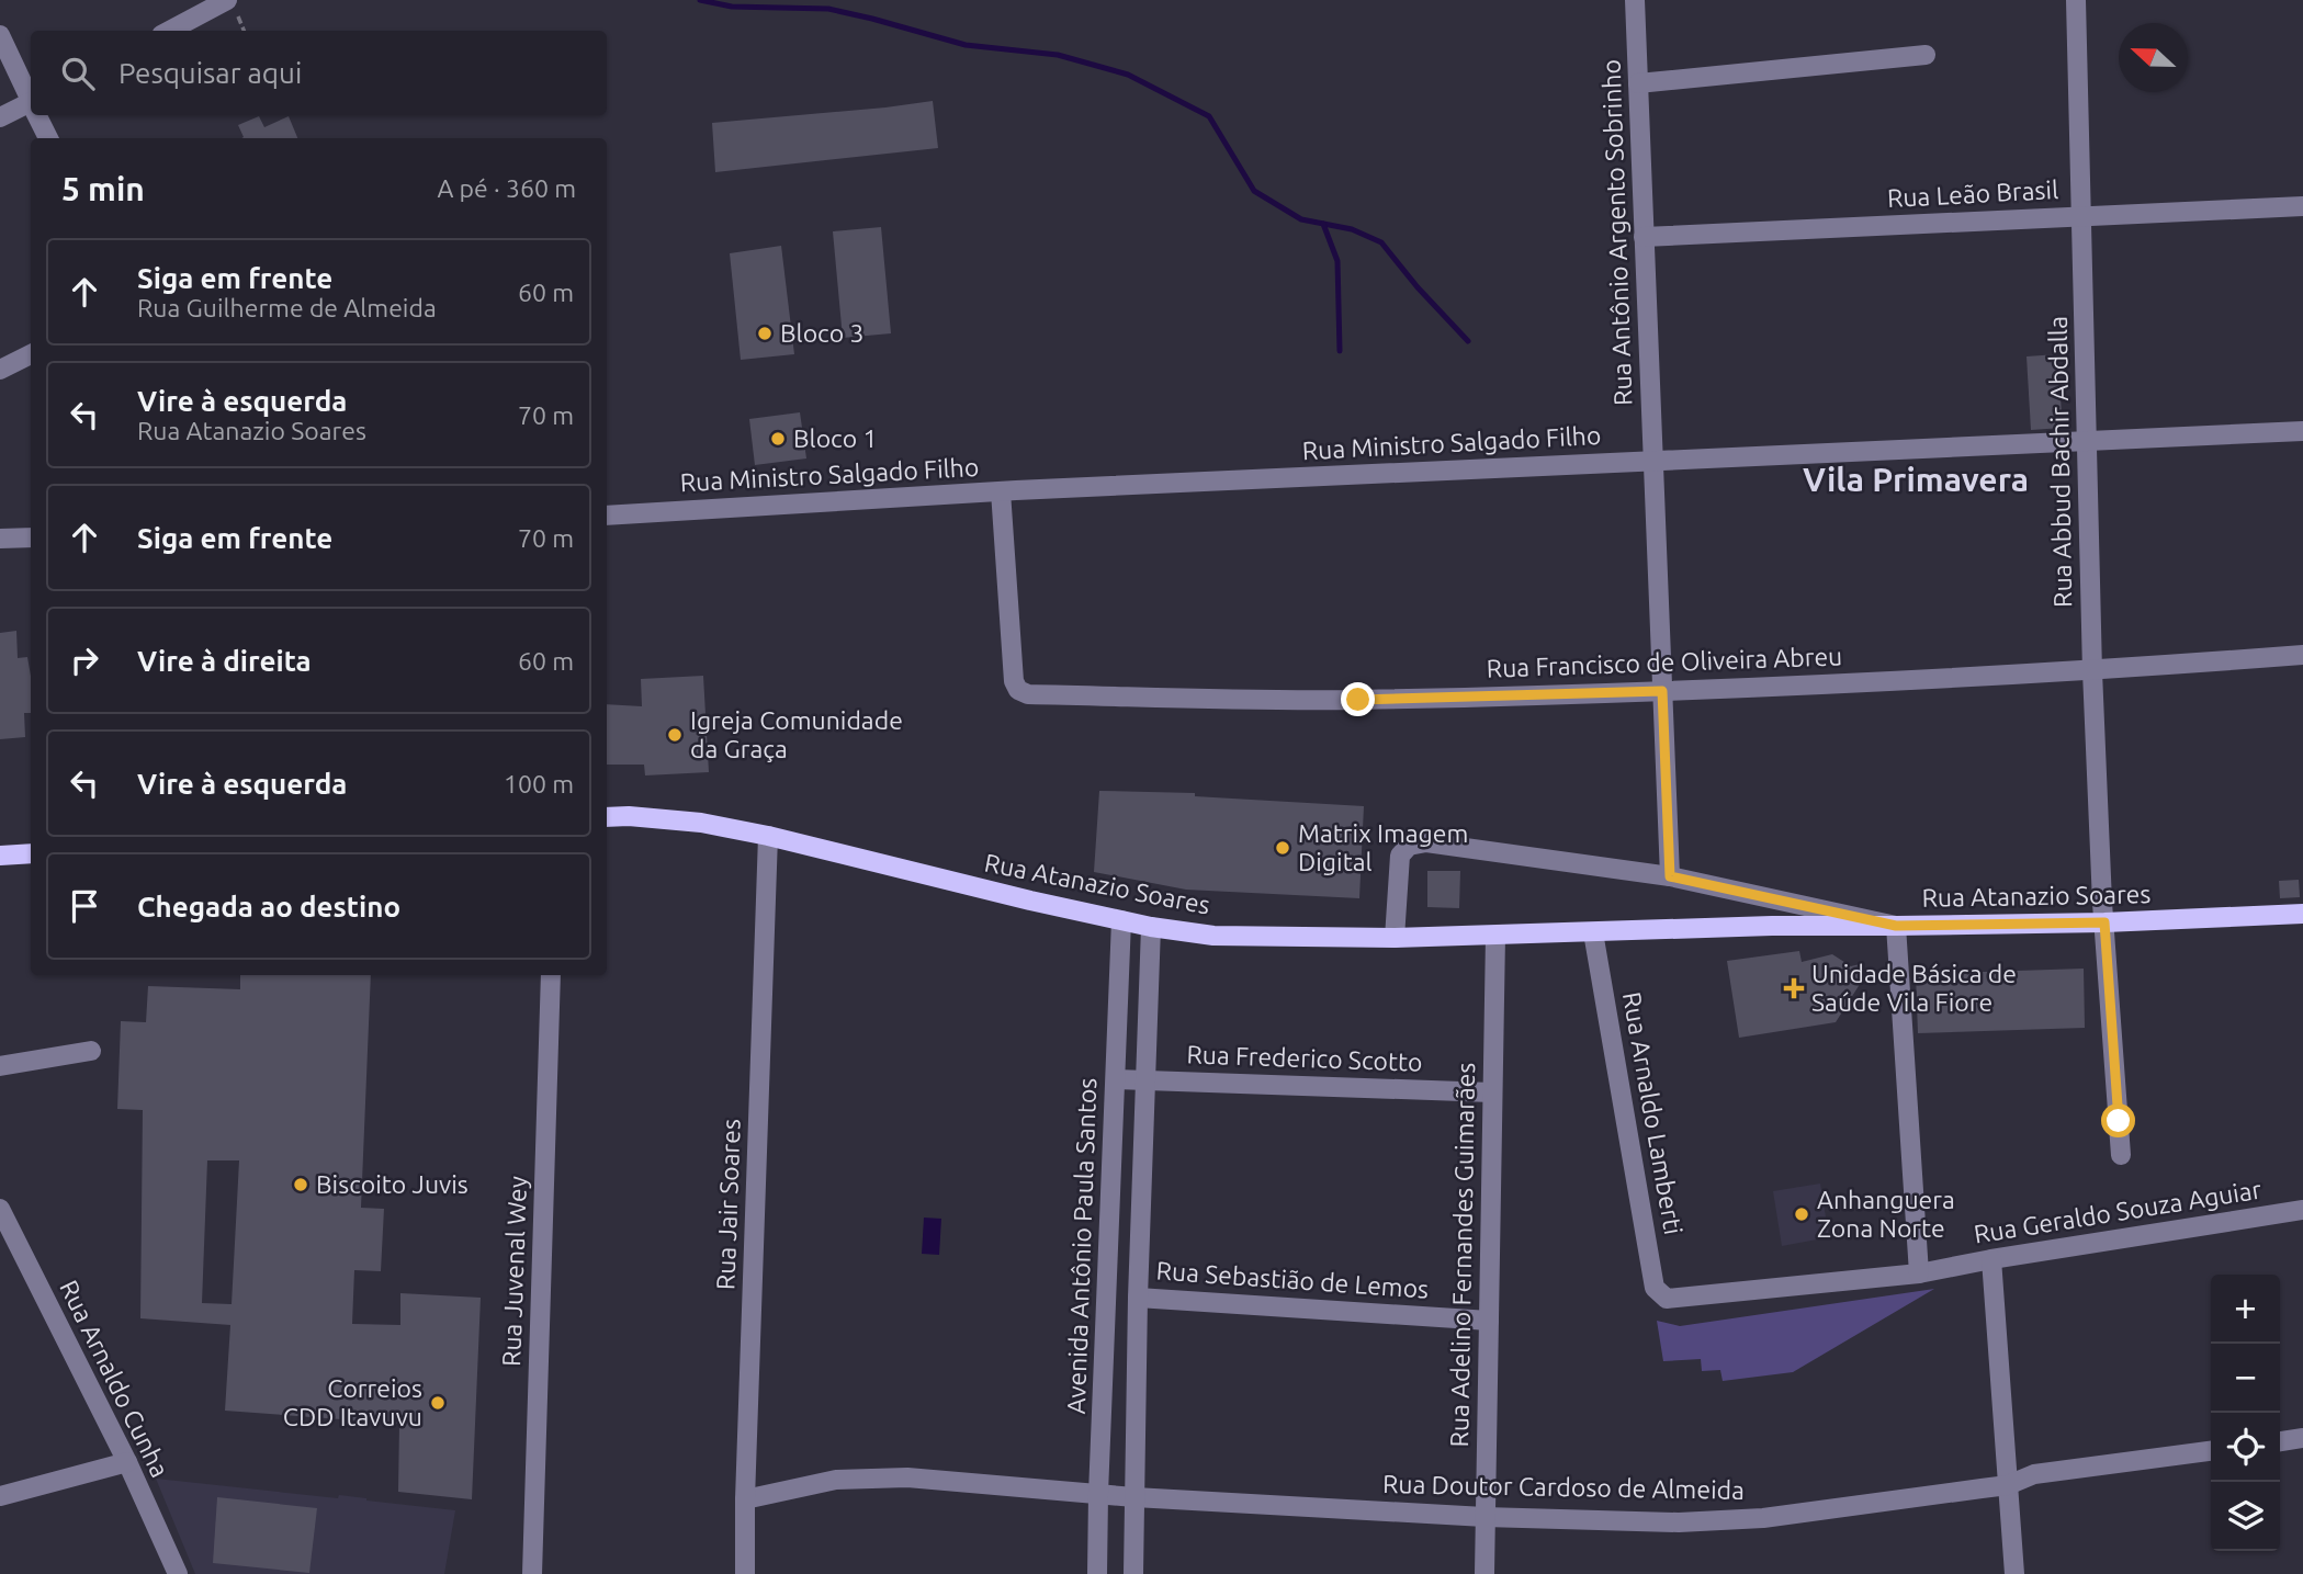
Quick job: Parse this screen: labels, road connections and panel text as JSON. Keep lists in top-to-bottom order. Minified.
{"streets":{"main road":["Rua Atanazio Soares"],"street":["Rua Leão Brasil","Rua Antônio Argento Sobrinho","Rua Ministro Salgado Filho","Rua Abbud Bachir Abdalla","Rua Francisco de Oliveira Abreu","Rua Frederico Scotto","Rua Arnaldo Lamberti","Rua Jair Soares","Rua Geraldo Souza Aguiar","Avenida Antônio Paula Santos","Rua Adelino Fernandes Guimarães","Rua Juvenal Wey","Rua Sebastião de Lemos","Rua Arnaldo Cunha","Rua Doutor Cardoso de Almeida"]},"crossings":[["Rua Leão Brasil","Rua Antônio Argento Sobrinho"],["Rua Leão Brasil","Rua Abbud Bachir Abdalla"],["Rua Antônio Argento Sobrinho","Rua Ministro Salgado Filho"],["Rua Antônio Argento Sobrinho","Rua Francisco de Oliveira Abreu"],["Rua Ministro Salgado Filho","Rua Abbud Bachir Abdalla"],["Rua Ministro Salgado Filho","Rua Francisco de Oliveira Abreu"],["Rua Abbud Bachir Abdalla","Rua Francisco de Oliveira Abreu"],["Rua Abbud Bachir Abdalla","Rua Atanazio Soares"],["Rua Atanazio Soares","Rua Arnaldo Lamberti"],["Rua Atanazio Soares","Rua Jair Soares"],["Rua Atanazio Soares","Avenida Antônio Paula Santos"],["Rua Atanazio Soares","Rua Adelino Fernandes Guimarães"],["Rua Frederico Scotto","Avenida Antônio Paula Santos"],["Rua Frederico Scotto","Rua Adelino Fernandes Guimarães"],["Rua Arnaldo Lamberti","Rua Geraldo Souza Aguiar"],["Rua Jair Soares","Rua Doutor Cardoso de Almeida"],["Avenida Antônio Paula Santos","Rua Doutor Cardoso de Almeida"],["Rua Adelino Fernandes Guimarães","Rua Sebastião de Lemos"],["Rua Adelino Fernandes Guimarães","Rua Doutor Cardoso de Almeida"]],"districts":["Vila Primavera"],"places":{"other":["Bloco 3","Bloco 1","Igreja Comunidade da Graça","Matrix Imagem Digital","Biscoito Juvis","Anhanguera Zona Norte","Correios CDD Itavuvu"],"health":["Unidade Básica de Saúde Vila Fiore"]},"north":"left","page":{"search":"Pesquisar aqui","heading":["5 min","A pé · 360 m"],"list":[["Siga em frente","Rua Guilherme de Almeida","60 m"],["Vire à esquerda","Rua Atanazio Soares","70 m"],["Siga em frente","70 m"],["Vire à direita","60 m"],["Vire à esquerda","100 m"],"Chegada ao destino"],"map_buttons":["+","−"]}}
